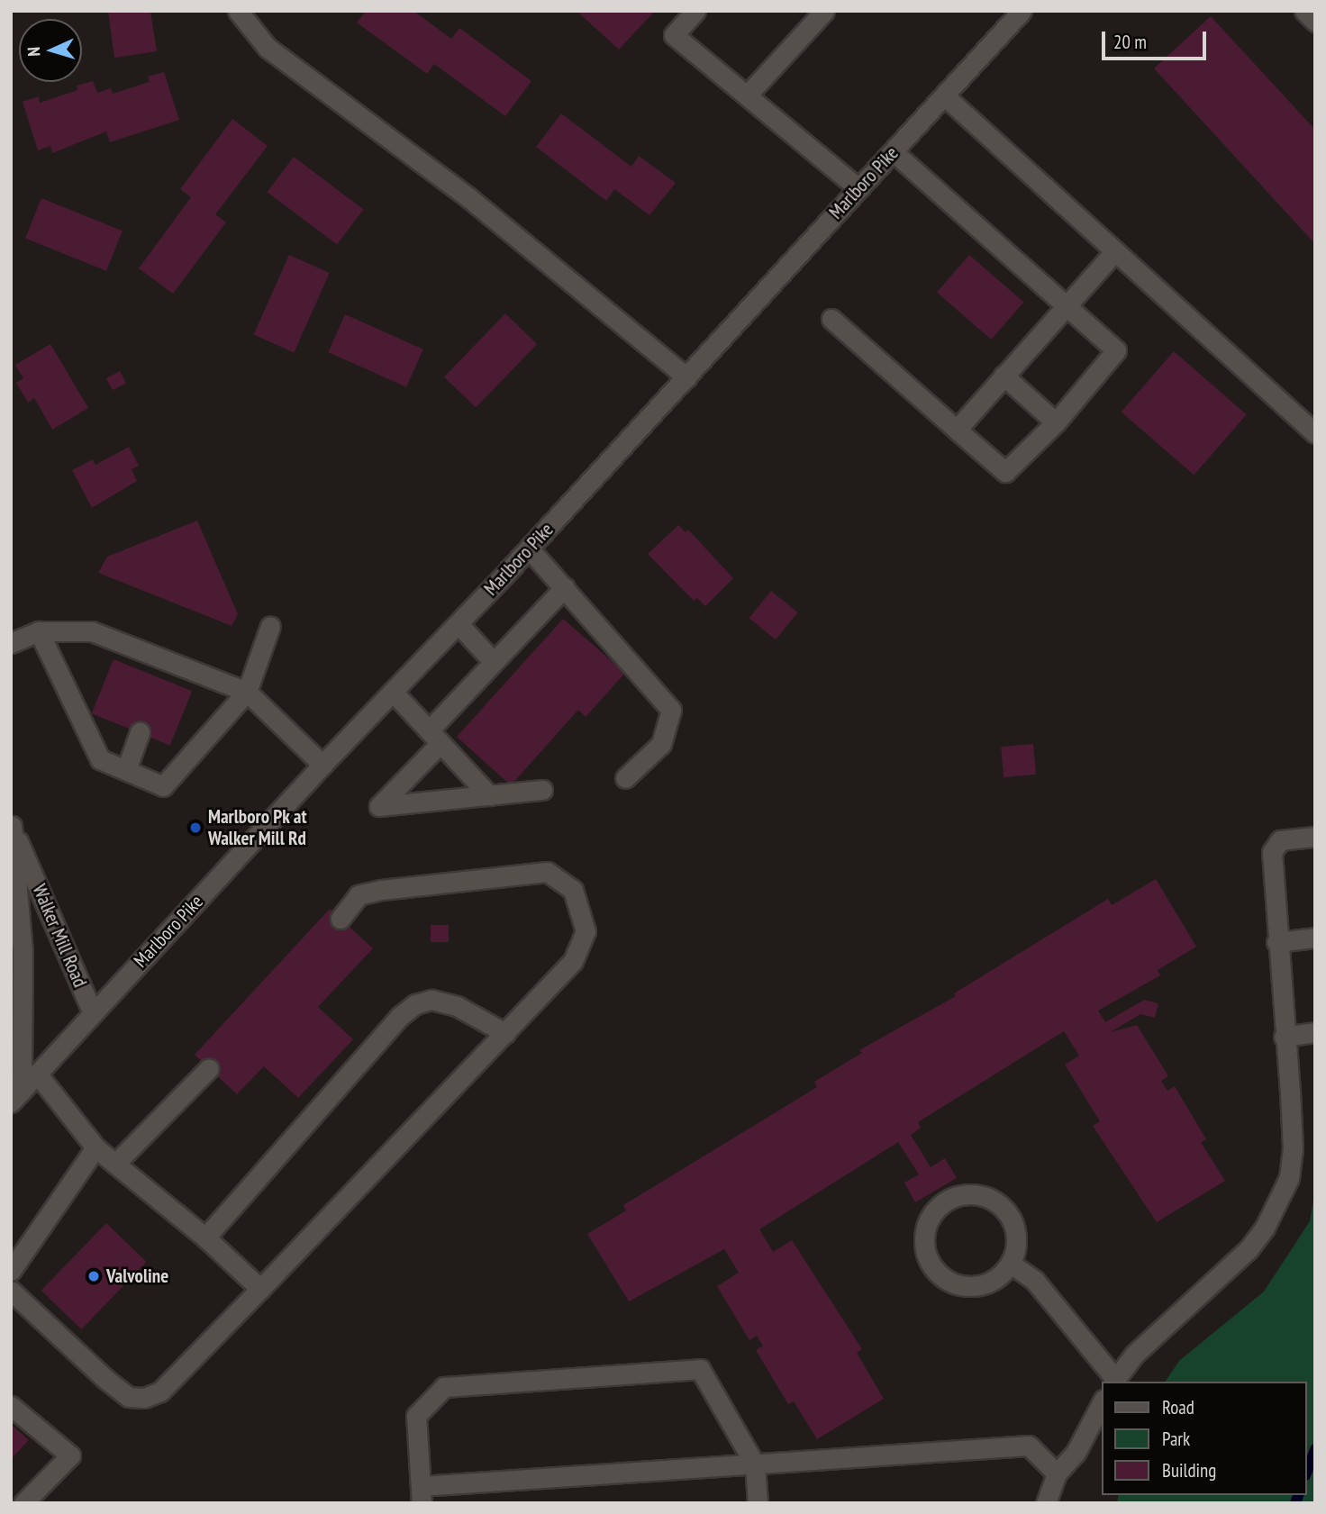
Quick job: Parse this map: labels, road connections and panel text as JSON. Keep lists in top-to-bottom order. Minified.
{"streets":{"main road":["Marlboro Pike","Walker Mill Road"]},"crossings":[["Marlboro Pike","Walker Mill Road"]],"places":["Marlboro Pk at Walker Mill Rd","Valvoline"],"legend":["Road","Park","Building"],"scale_bar":"20 m","north":"left"}
